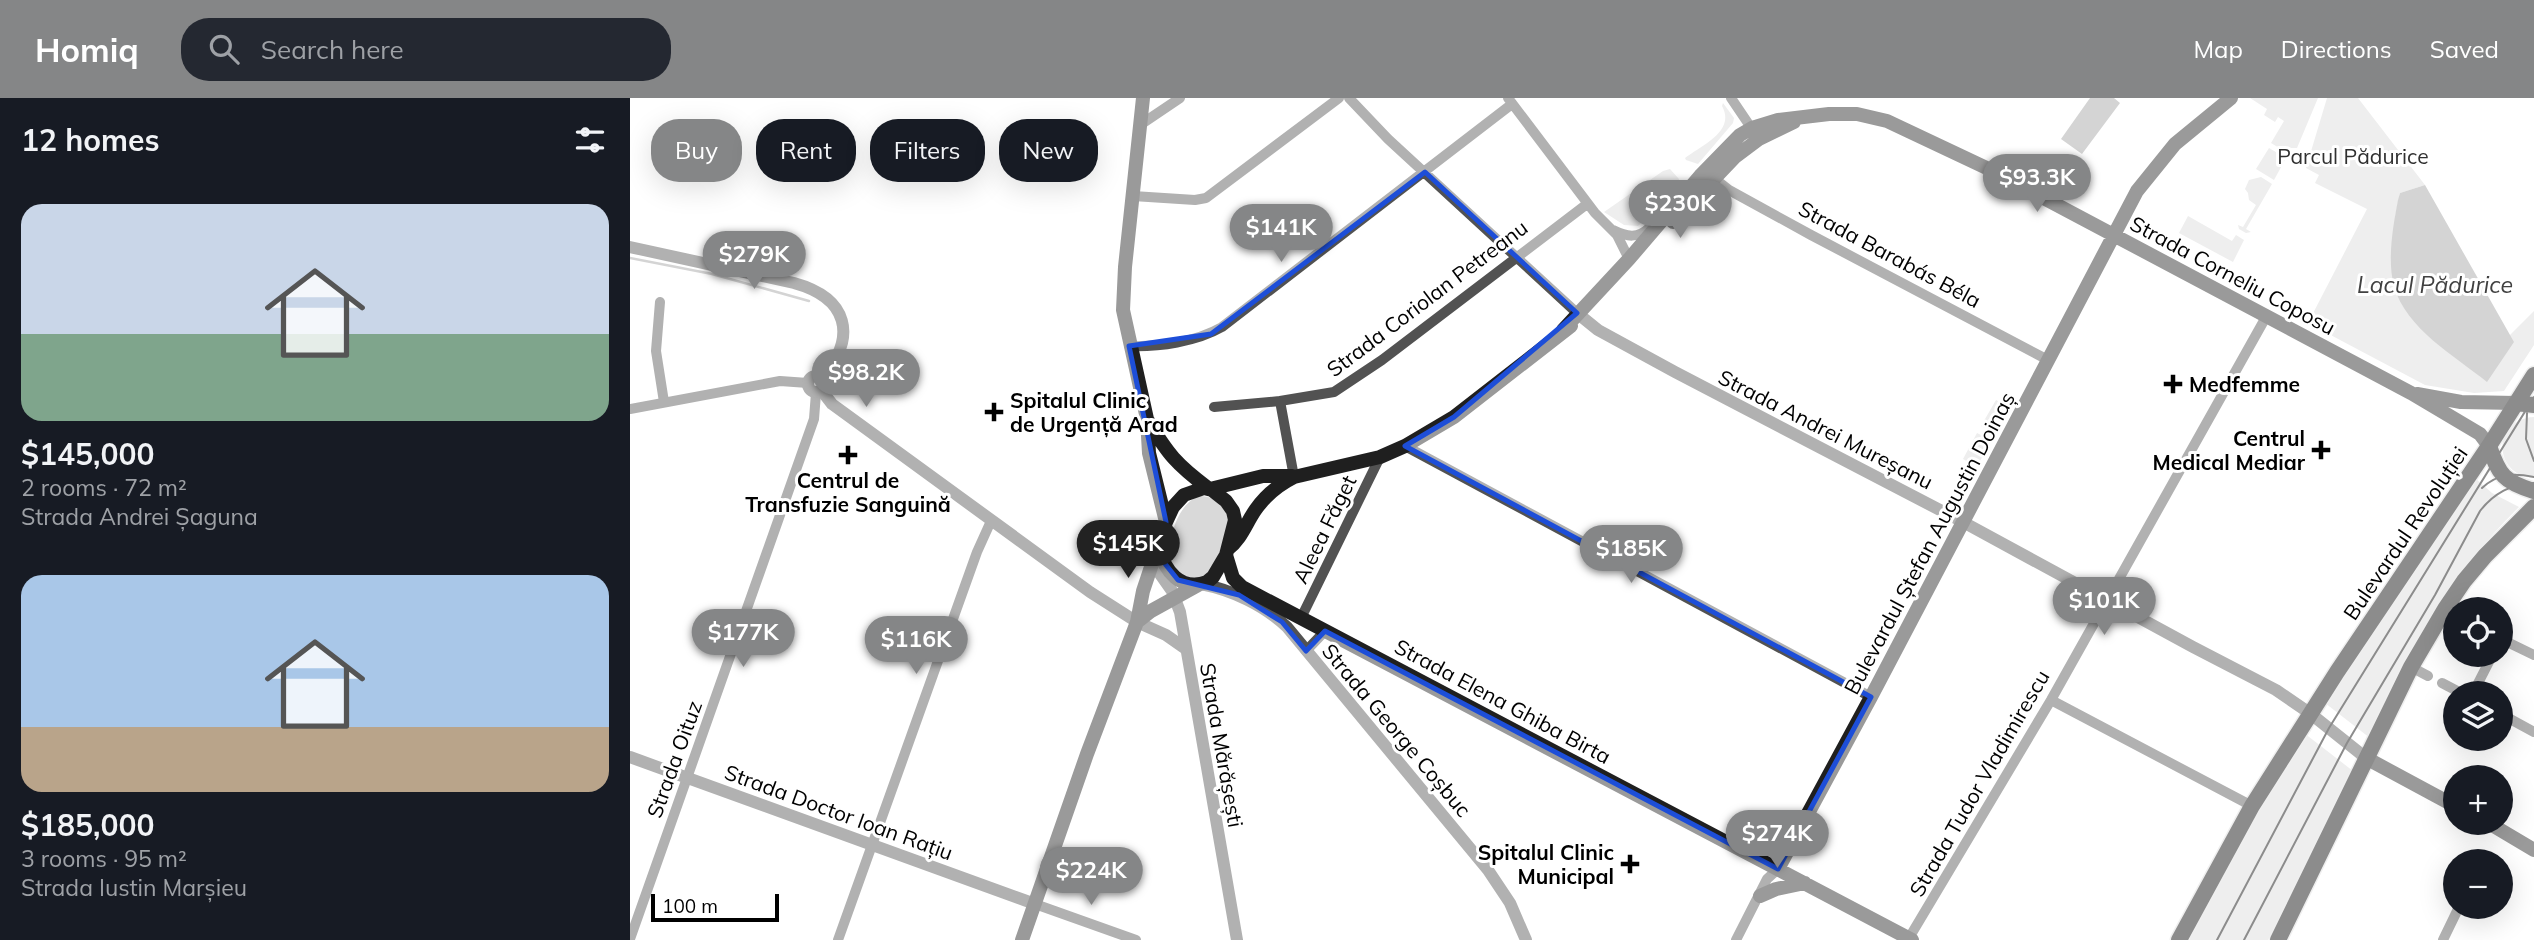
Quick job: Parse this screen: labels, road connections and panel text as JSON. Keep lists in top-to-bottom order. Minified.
{"streets":{"main road":["Strada Corneliu Coposu","Bulevardul Revoluției","Bulevardul Ștefan Augustin Doinaș","Strada Elena Ghiba Birta"],"street":["Strada Barabás Béla","Strada Coriolan Petreanu","Strada Andrei Mureșanu","Aleea Făget","Strada George Coșbuc","Strada Mărășești","Strada Oituz","Strada Tudor Vladimirescu","Strada Doctor Ioan Rațiu"]},"crossings":[["Strada Barabás Béla","Bulevardul Ștefan Augustin Doinaș"],["Strada Corneliu Coposu","Bulevardul Revoluției"],["Strada Corneliu Coposu","Bulevardul Ștefan Augustin Doinaș"],["Strada Corneliu Coposu","Strada Tudor Vladimirescu"],["Strada Andrei Mureșanu","Bulevardul Revoluției"],["Strada Andrei Mureșanu","Bulevardul Ștefan Augustin Doinaș"],["Strada Andrei Mureșanu","Strada Tudor Vladimirescu"],["Aleea Făget","Strada Elena Ghiba Birta"],["Bulevardul Ștefan Augustin Doinaș","Strada Elena Ghiba Birta"],["Strada Elena Ghiba Birta","Strada George Coșbuc"],["Strada Elena Ghiba Birta","Strada Tudor Vladimirescu"],["Strada Oituz","Strada Doctor Ioan Rațiu"]],"water":["Lacul Pădurice"],"parks":["Parcul Pădurice"],"places":{"health":["Medfemme","Spitalul Clinic de Urgență Arad","Centrul Medical Mediar","Centrul de Transfuzie Sanguină","Spitalul Clinic Municipal"]},"scale_bar":"100 m","page":{"header":"Homiq","search":"Search here","nav":["Map","Directions","Saved"],"heading":"12 homes","chip":["Buy","Rent","Filters","New"],"price":["$93.3K","$230K","$141K","$279K","$98.2K","$145K","$185K","$101K","$177K","$116K","$274K","$224K"],"list":[{"name":"$145,000","note":"2 rooms · 72 m² · Strada Andrei Șaguna"},{"name":"$185,000","note":"3 rooms · 95 m² · Strada Iustin Marșieu"}],"map_buttons":["+","−"],"scale":"100 m"}}
